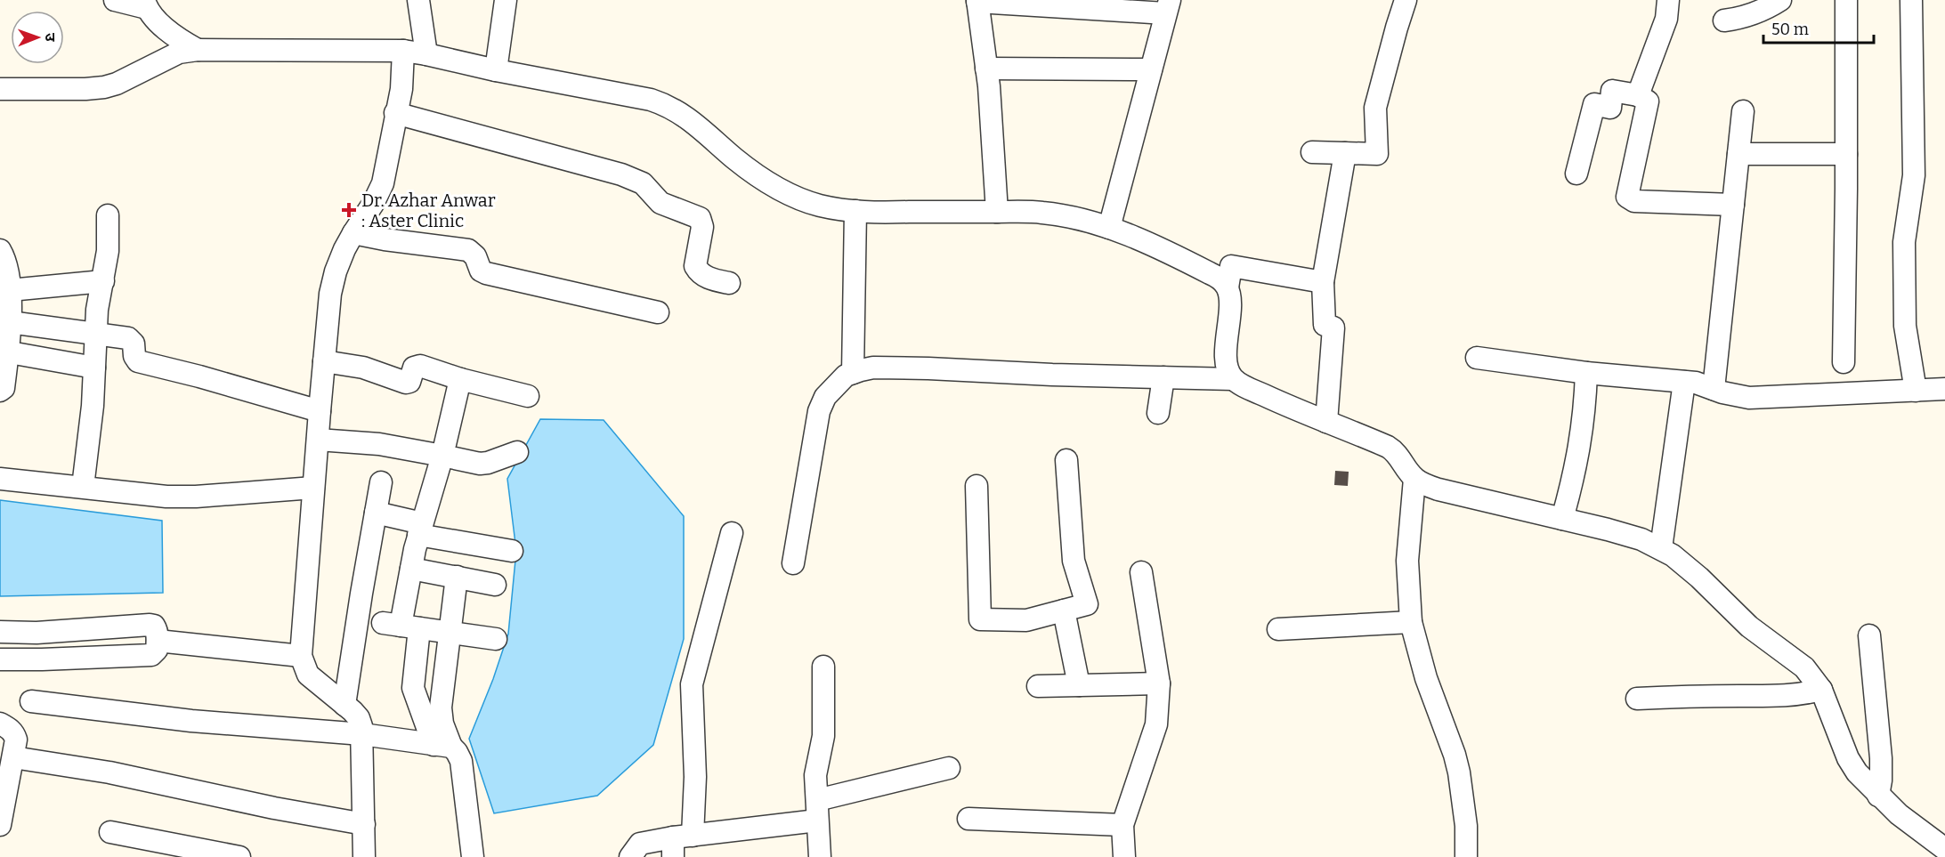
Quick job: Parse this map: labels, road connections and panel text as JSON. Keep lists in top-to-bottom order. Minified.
{"places":{"health":["Dr. Azhar Anwar : Aster Clinic"]},"scale_bar":"50 m","north":"right"}
